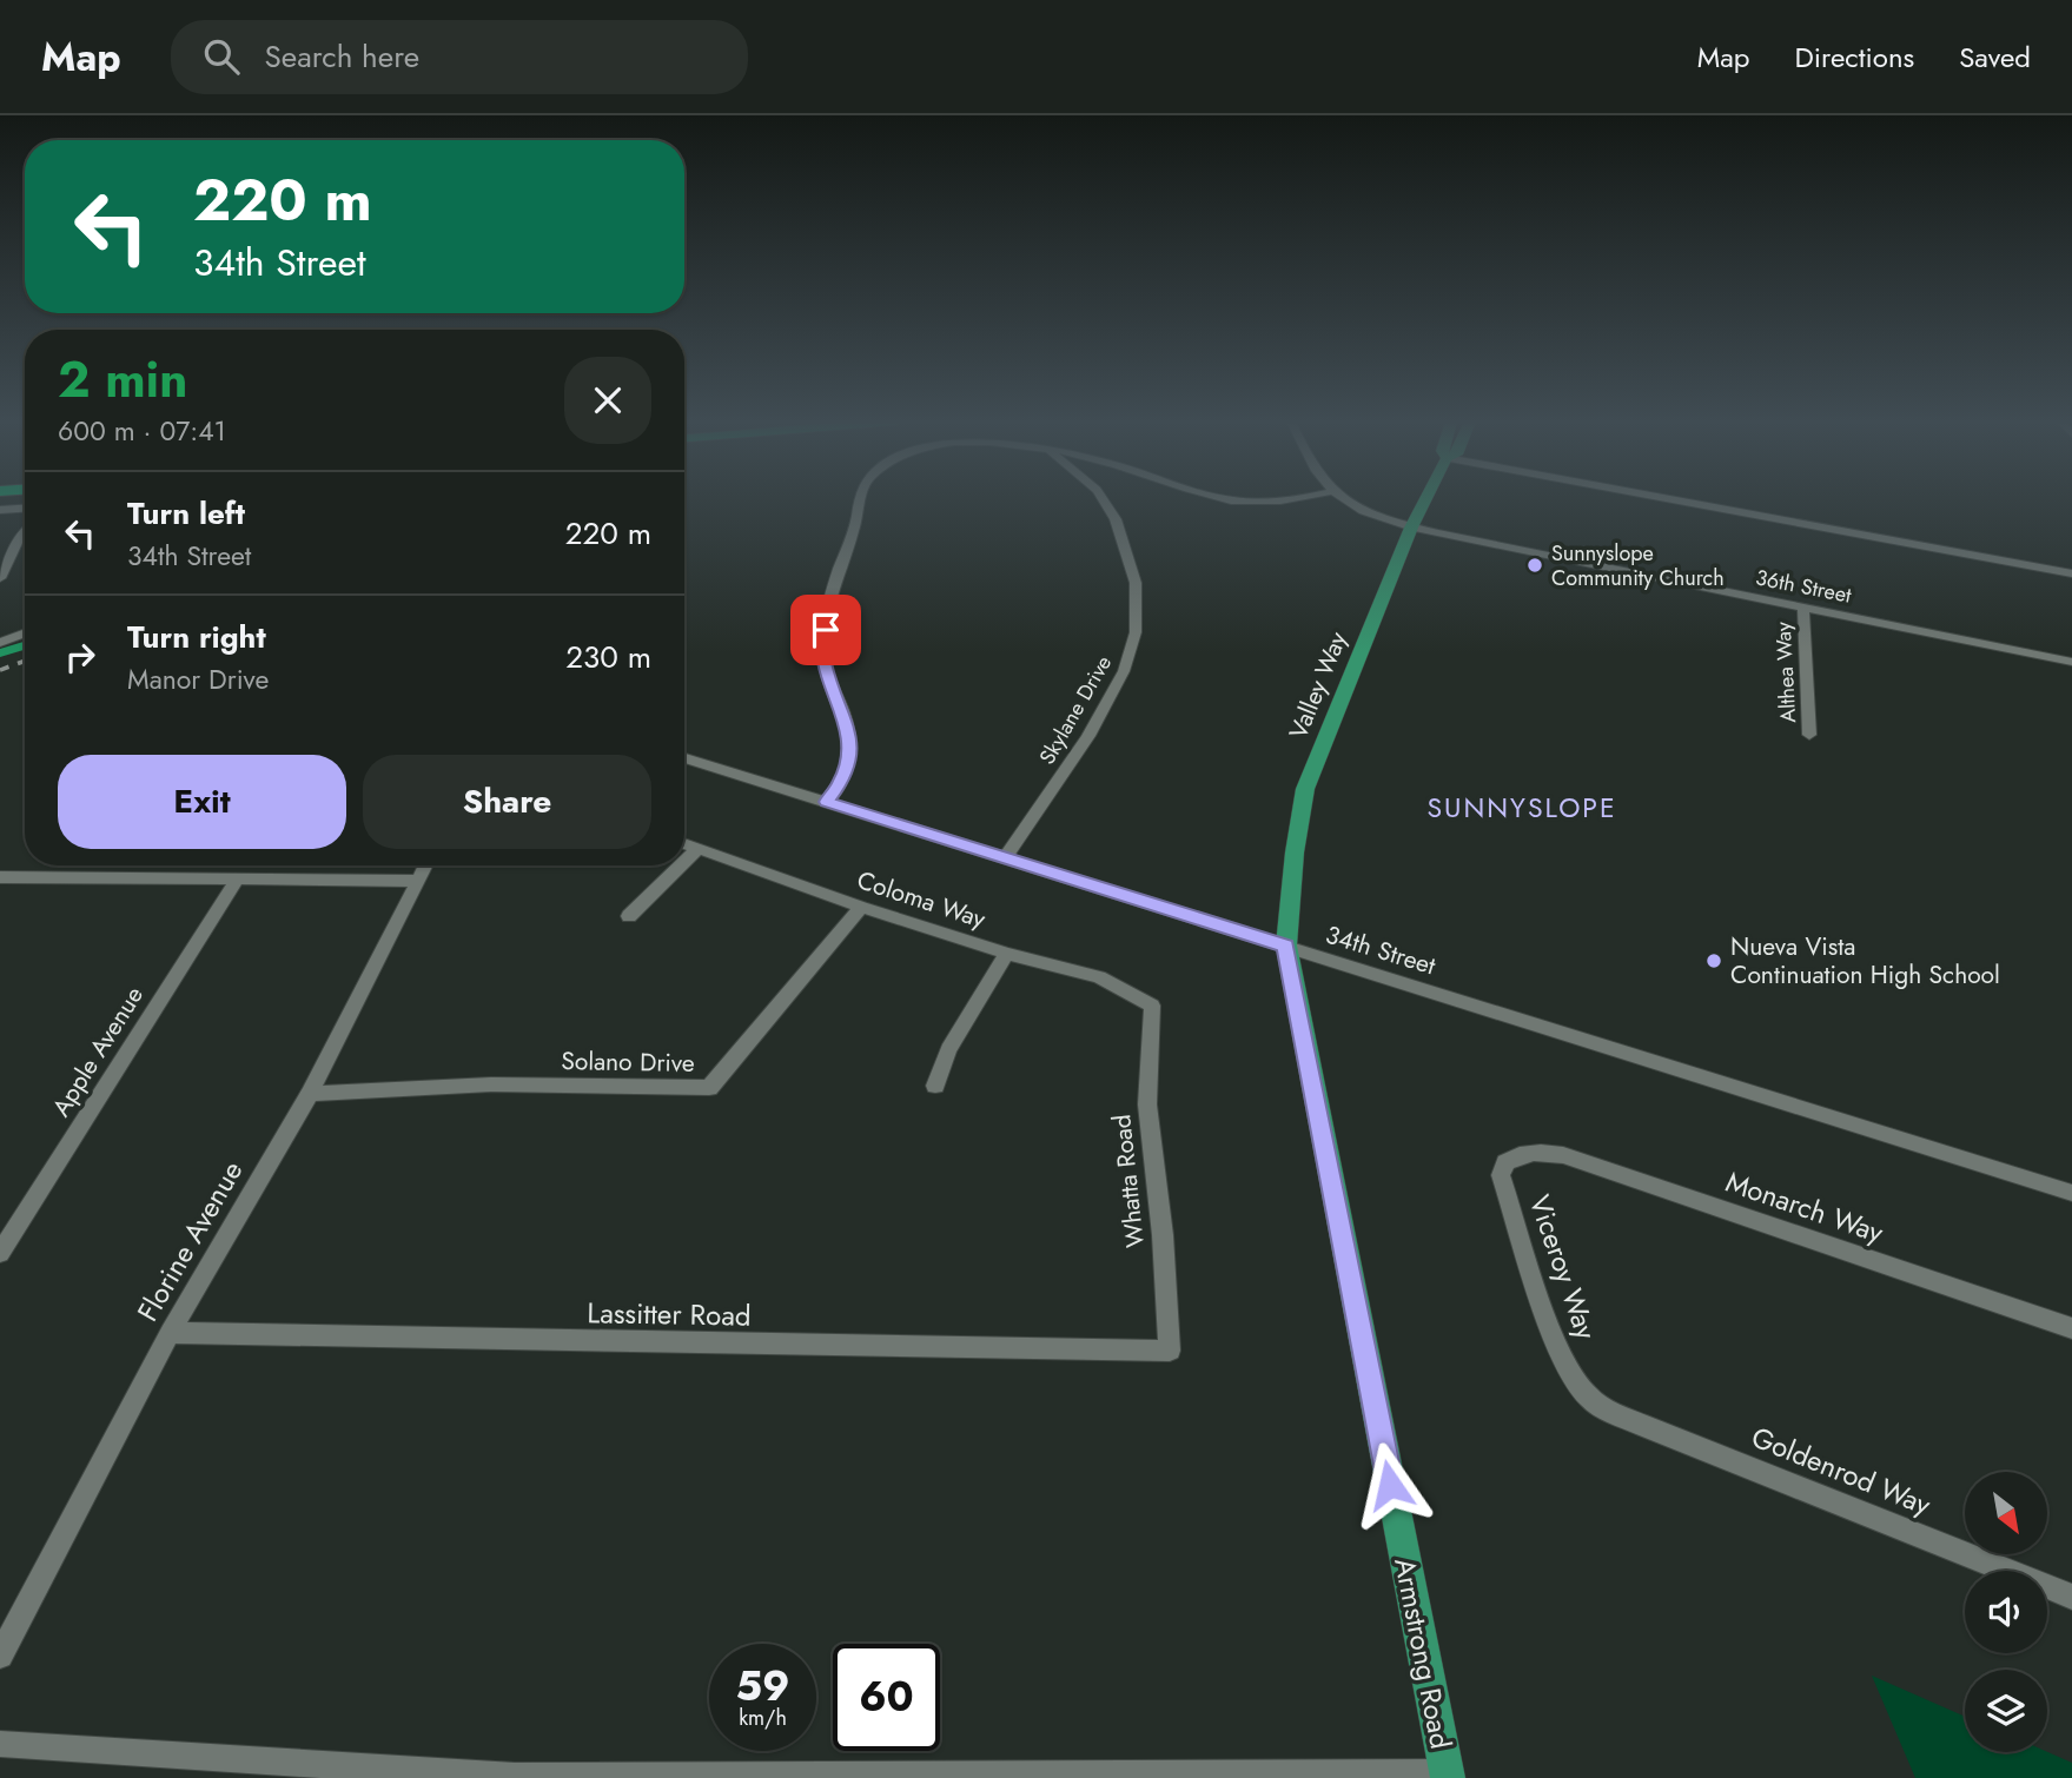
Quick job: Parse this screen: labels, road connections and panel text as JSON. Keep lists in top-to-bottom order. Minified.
{"streets":{"main road":["Valley Way","Armstrong Road"],"street":["36th Street","Althea Way","Skylane Drive","Coloma Way","34th Street","Apple Avenue","Solano Drive","Whatta Road","Monarch Way","Florine Avenue","Viceroy Way","Lassitter Road","Goldenrod Way"]},"crossings":[["36th Street","Althea Way"],["36th Street","Valley Way"],["Valley Way","34th Street"],["Valley Way","Armstrong Road"],["Skylane Drive","34th Street"],["Coloma Way","Solano Drive"],["Coloma Way","Whatta Road"],["34th Street","Armstrong Road"],["Solano Drive","Florine Avenue"],["Whatta Road","Lassitter Road"],["Monarch Way","Viceroy Way"],["Florine Avenue","Lassitter Road"],["Viceroy Way","Goldenrod Way"]],"districts":["SUNNYSLOPE"],"places":["Sunnyslope Community Church","Nueva Vista Continuation High School"],"north":"bottom right","page":{"header":"Map","search":"Search here","nav":["Map","Directions","Saved"],"turn":["220 m","34th Street"],"heading":["2 min","600 m · 07:41"],"list":[{"name":"Turn left","note":"34th Street","value":"220 m"},{"name":"Turn right","note":"Manor Drive","value":"230 m"}],"buttons":["Exit","Share"],"speed":"59 km/h","limit":"60"}}
